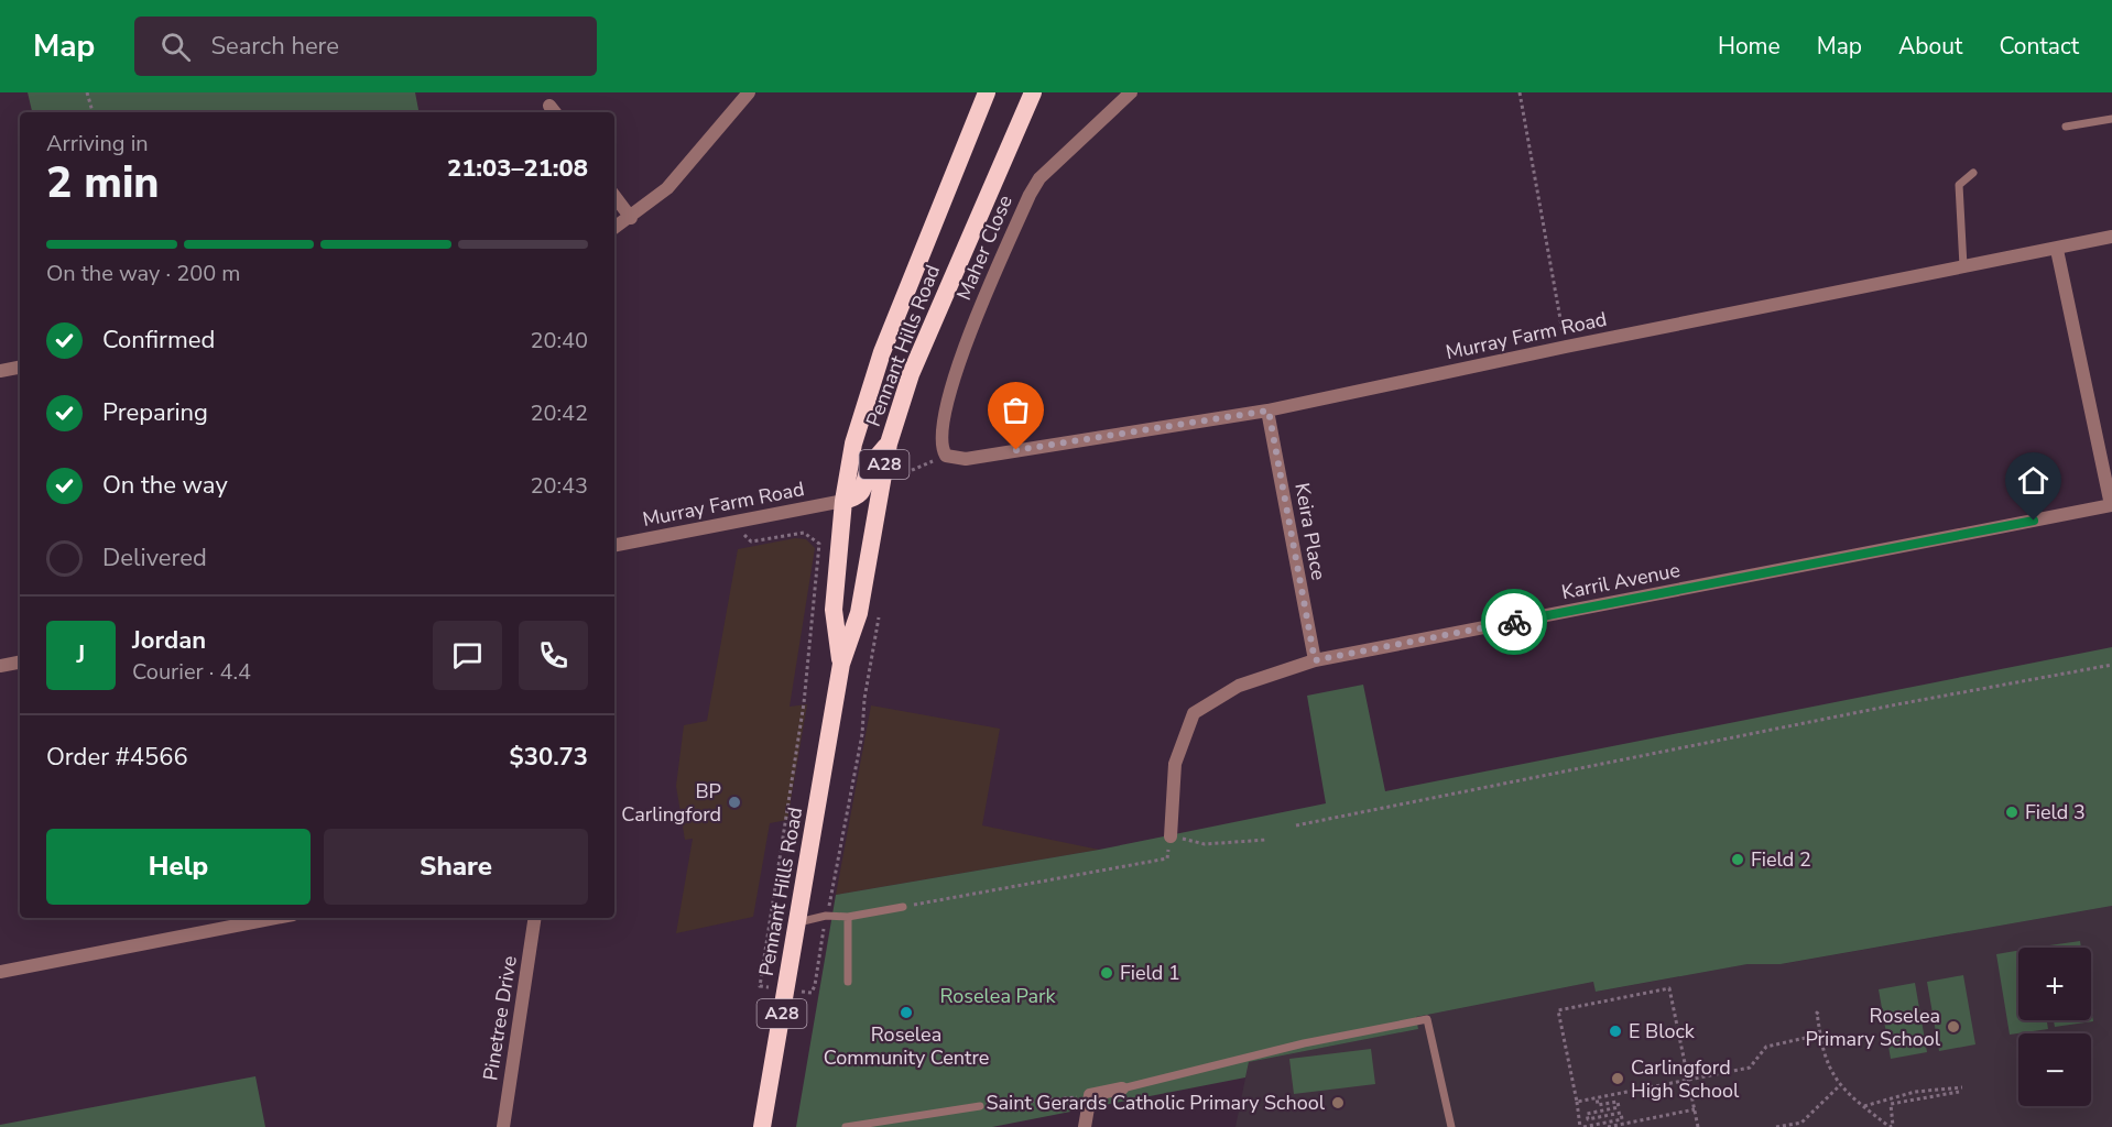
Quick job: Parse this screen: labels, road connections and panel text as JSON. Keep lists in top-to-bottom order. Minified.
{"streets":{"highway":["Pennant Hills Road","A28"],"street":["Maher Close","Murray Farm Road","Keira Place","Karril Avenue","Pinetree Drive"]},"crossings":[["Maher Close","Murray Farm Road"],["Murray Farm Road","Pennant Hills Road"],["Murray Farm Road","Keira Place"],["Keira Place","Karril Avenue"]],"parks":["Roselea Park"],"places":["BP Carlingford","Field 3","Field 2","Field 1","Roselea Community Centre","Roselea Primary School","E Block","Carlingford High School","Saint Gerards Catholic Primary School"],"page":{"header":"Map","search":"Search here","nav":["Home","Map","About","Contact"],"heading":["2 min","Arriving in","21:03–21:08"],"panel":["Jordan","Courier · 4.4","Order #4566","$30.73"],"bar":"On the way · 200 m","list":[["Confirmed","20:40"],["Preparing","20:42"],["On the way","20:43"],"Delivered"],"round":"J","buttons":["Help","Share"],"map_buttons":["+","−"]}}
